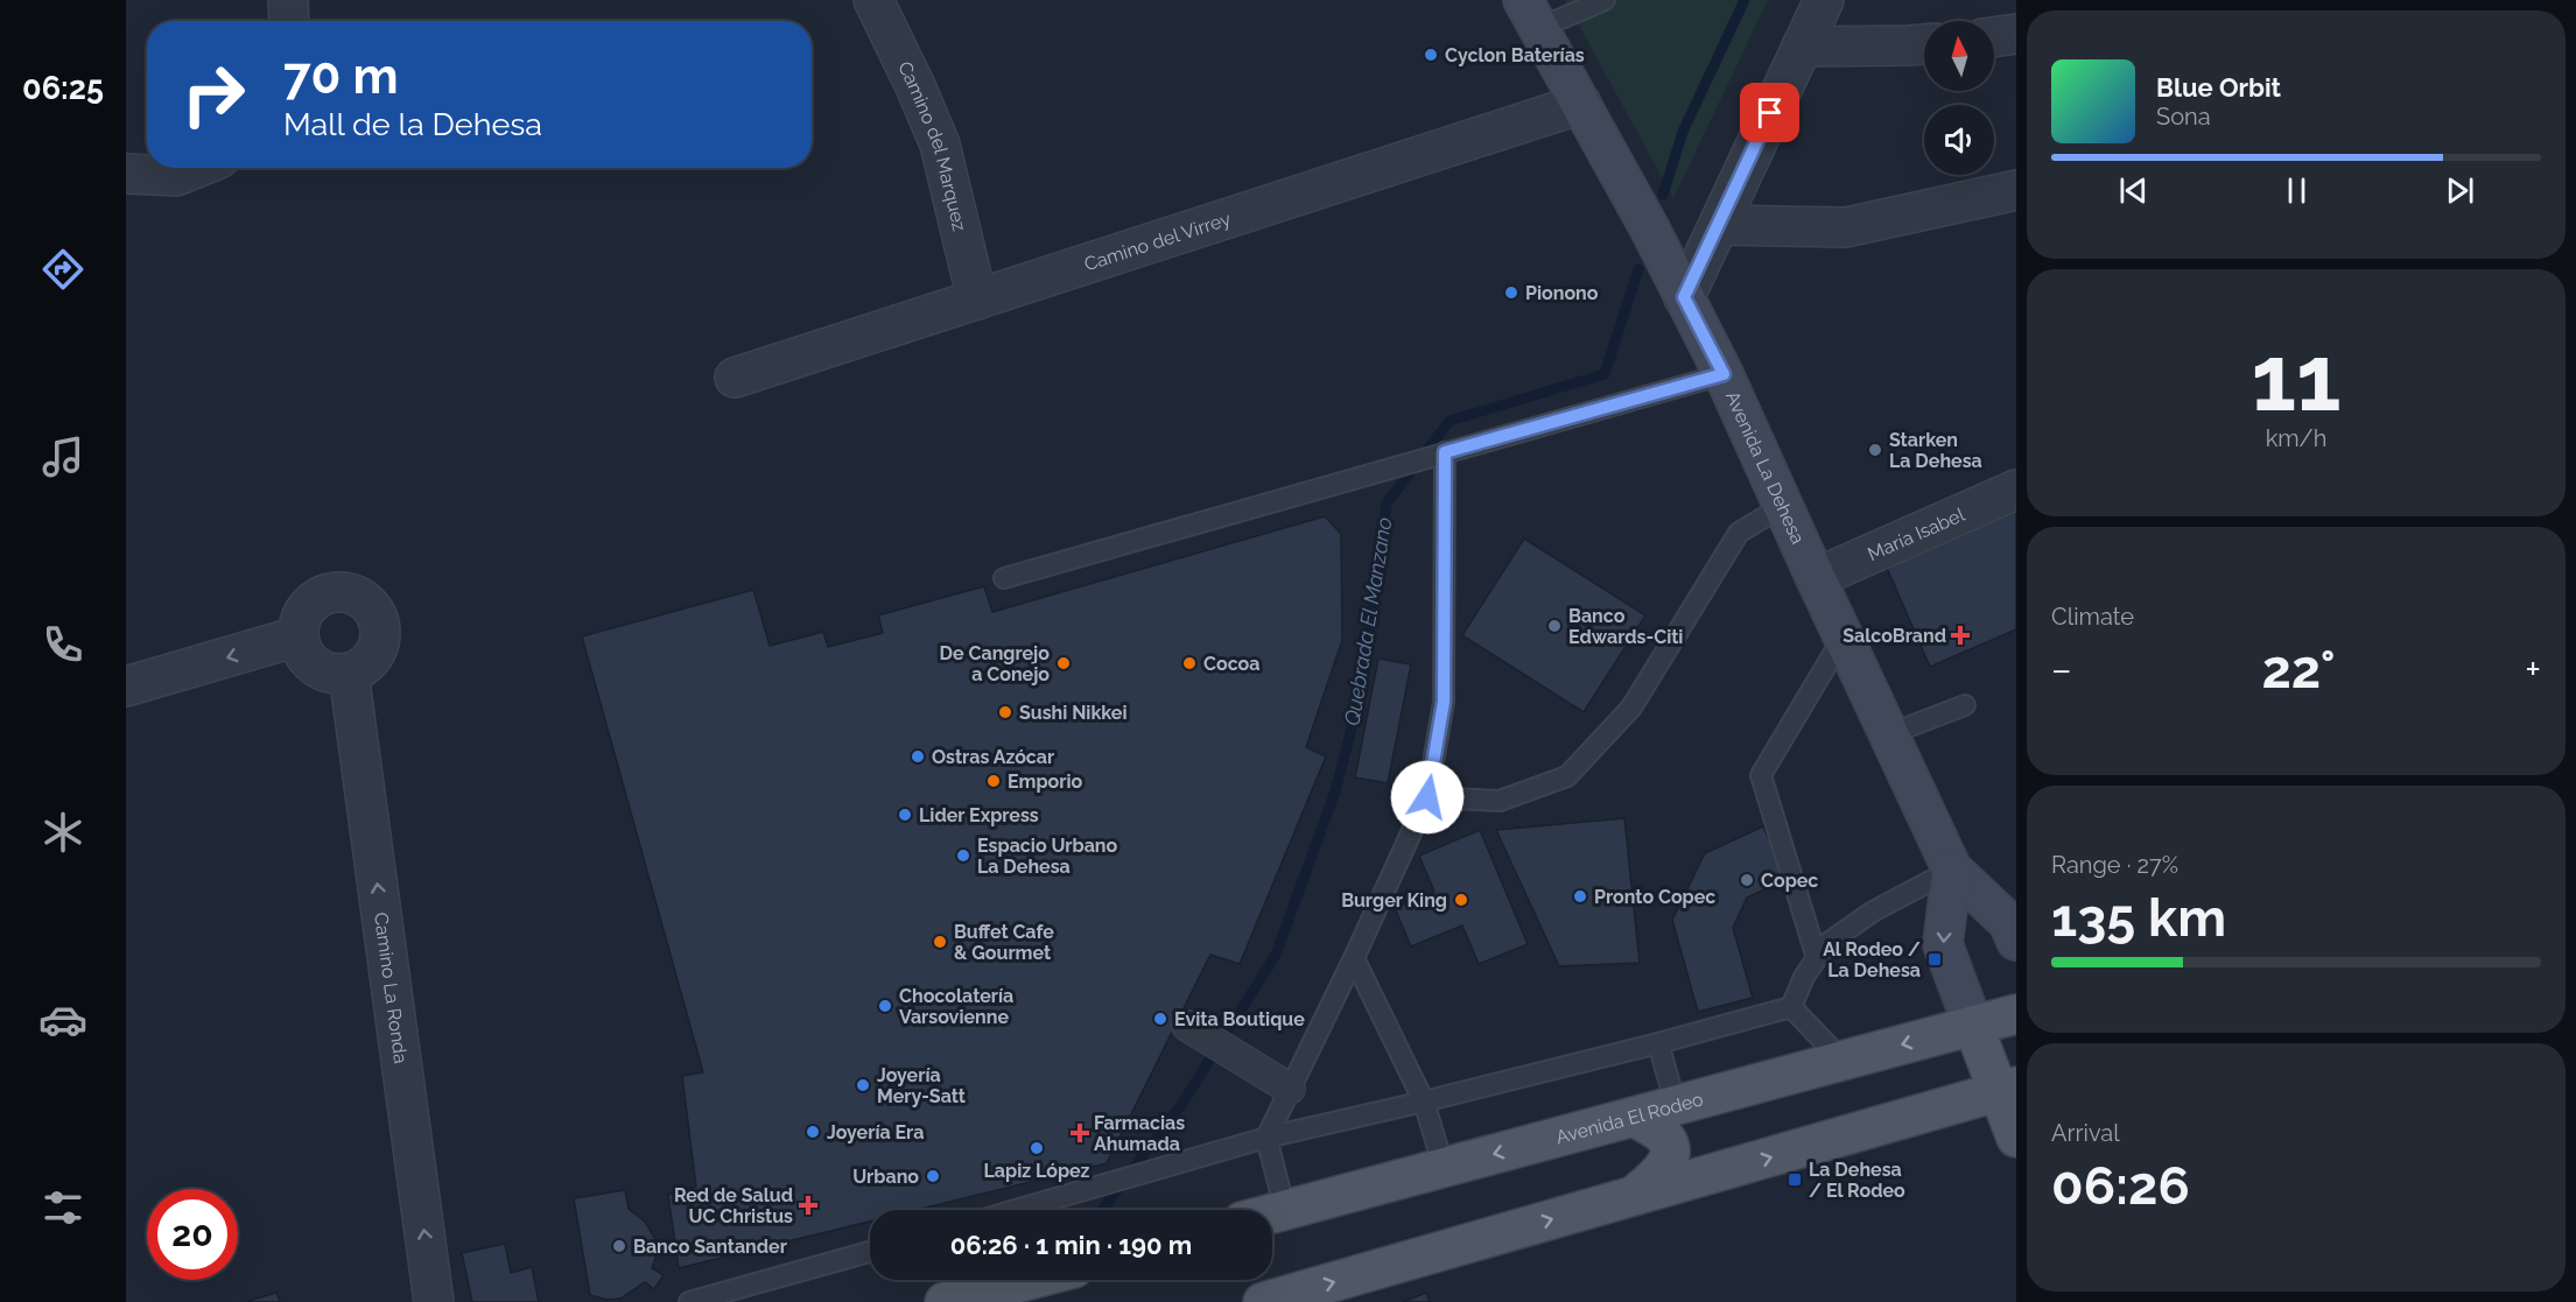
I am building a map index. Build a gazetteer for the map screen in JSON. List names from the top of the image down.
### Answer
{
  "streets": {
    "main road": ["Avenida La Dehesa", "Avenida El Rodeo"],
    "street": [
      "Camino del Marquez",
      "Camino del Virrey",
      "María Isabel",
      "Camino La Ronda"
    ]
  },
  "crossings": [
    ["Camino del Marquez", "Camino del Virrey"],
    ["Camino del Virrey", "Avenida La Dehesa"],
    ["Avenida La Dehesa", "María Isabel"]
  ],
  "one_way": ["Camino La Ronda"],
  "water": ["Quebrada El Manzano"],
  "places": {
    "other": [
      "Cyclon Baterías",
      "Pionono",
      "Starken La Dehesa",
      "Banco Edwards-Citi",
      "De Cangrejo a Conejo",
      "Cocoa",
      "Sushi Nikkei",
      "Ostras Azócar",
      "Emporio",
      "Lider Express",
      "Espacio Urbano La Dehesa",
      "Copec",
      "Pronto Copec",
      "Burger King",
      "Buffet Cafe & Gourmet",
      "Chocolatería Varsovienne",
      "Evita Boutique",
      "Joyería Mery-Satt",
      "Joyería Era",
      "Lapiz López",
      "Urbano",
      "Banco Santander"
    ],
    "health": ["SalcoBrand", "Farmacias Ahumada", "Red de Salud UC Christus"],
    "transit": ["Al Rodeo / La Dehesa", "La Dehesa / El Rodeo"]
  },
  "north": "top",
  "page": {
    "tabs": "06:25",
    "turn": ["70 m", "Mall de la Dehesa"],
    "song": ["Blue Orbit", "Sona"],
    "tile": [
      ["11", "km/h"],
      "Climate",
      ["Range · 27%", "135 km"],
      ["Arrival", "06:26"]
    ],
    "heat": ["−", "22°", "+"],
    "limit": "20",
    "trip": "06:26 · 1 min · 190 m"
  }
}
